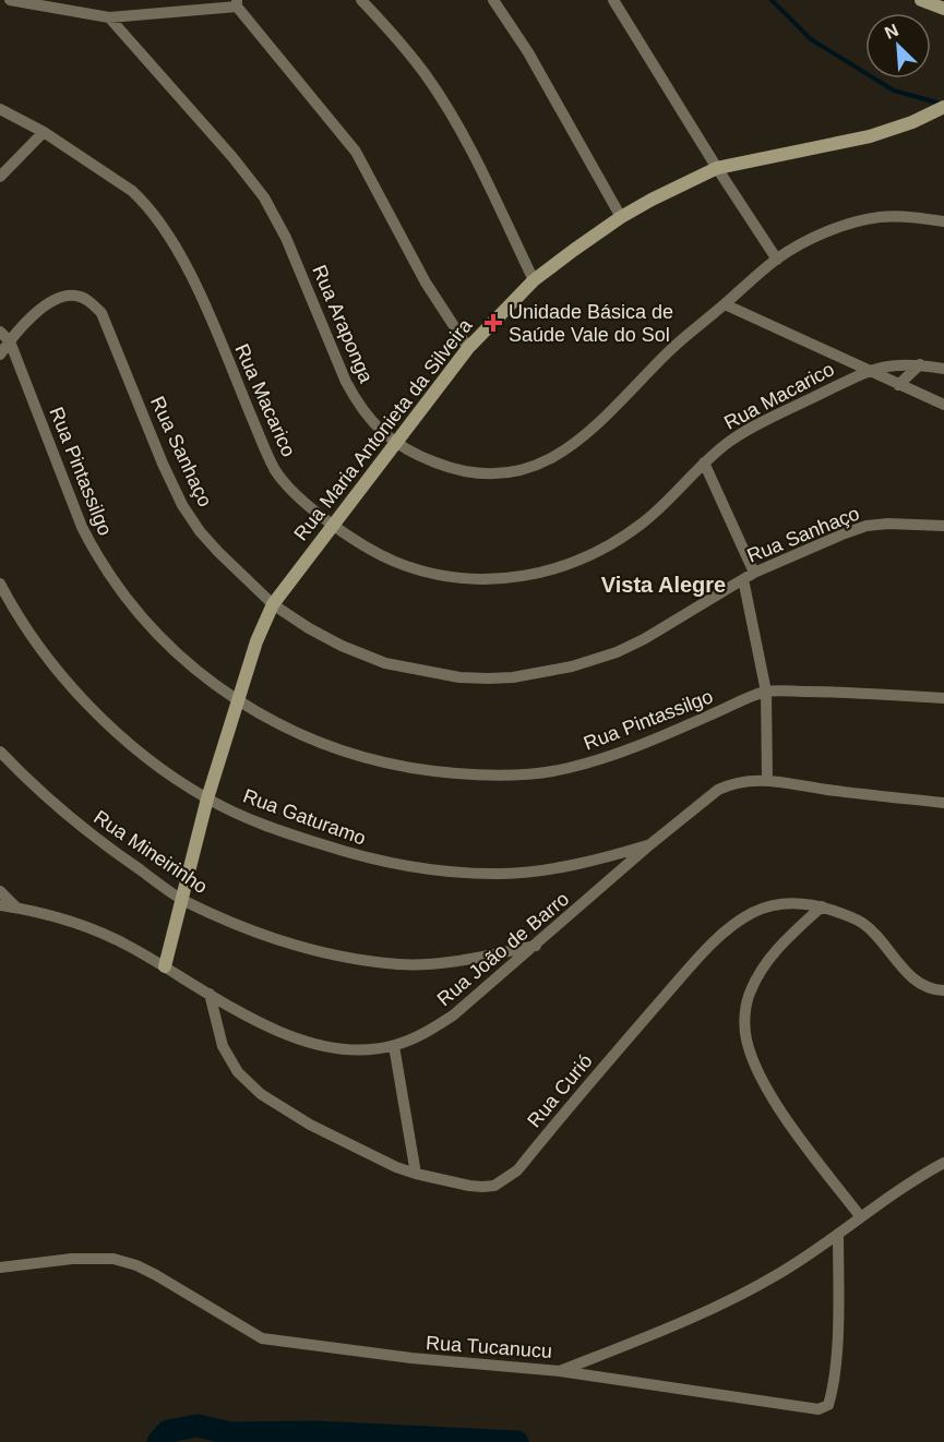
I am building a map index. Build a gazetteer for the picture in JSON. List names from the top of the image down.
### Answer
{
  "streets": {
    "street": [
      "Rua Araponga",
      "Rua Macarico",
      "Rua Maria Antonieta da Silveira",
      "Rua Sanhaço",
      "Rua Pintassilgo",
      "Rua Gaturamo",
      "Rua Mineirinho",
      "Rua João de Barro",
      "Rua Curió",
      "Rua Tucanucu"
    ]
  },
  "crossings": [
    ["Rua Araponga", "Rua Maria Antonieta da Silveira"],
    ["Rua Macarico", "Rua Maria Antonieta da Silveira"],
    ["Rua Maria Antonieta da Silveira", "Rua Sanhaço"],
    ["Rua Maria Antonieta da Silveira", "Rua Pintassilgo"],
    ["Rua Maria Antonieta da Silveira", "Rua Gaturamo"],
    ["Rua Maria Antonieta da Silveira", "Rua Mineirinho"],
    ["Rua Maria Antonieta da Silveira", "Rua João de Barro"],
    ["Rua Sanhaço", "Rua Pintassilgo"],
    ["Rua Gaturamo", "Rua João de Barro"],
    ["Rua Mineirinho", "Rua João de Barro"],
    ["Rua João de Barro", "Rua Curió"]
  ],
  "districts": ["Vista Alegre"],
  "places": {
    "health": ["Unidade Básica de Saúde Vale do Sol"]
  },
  "north": "top left"
}
